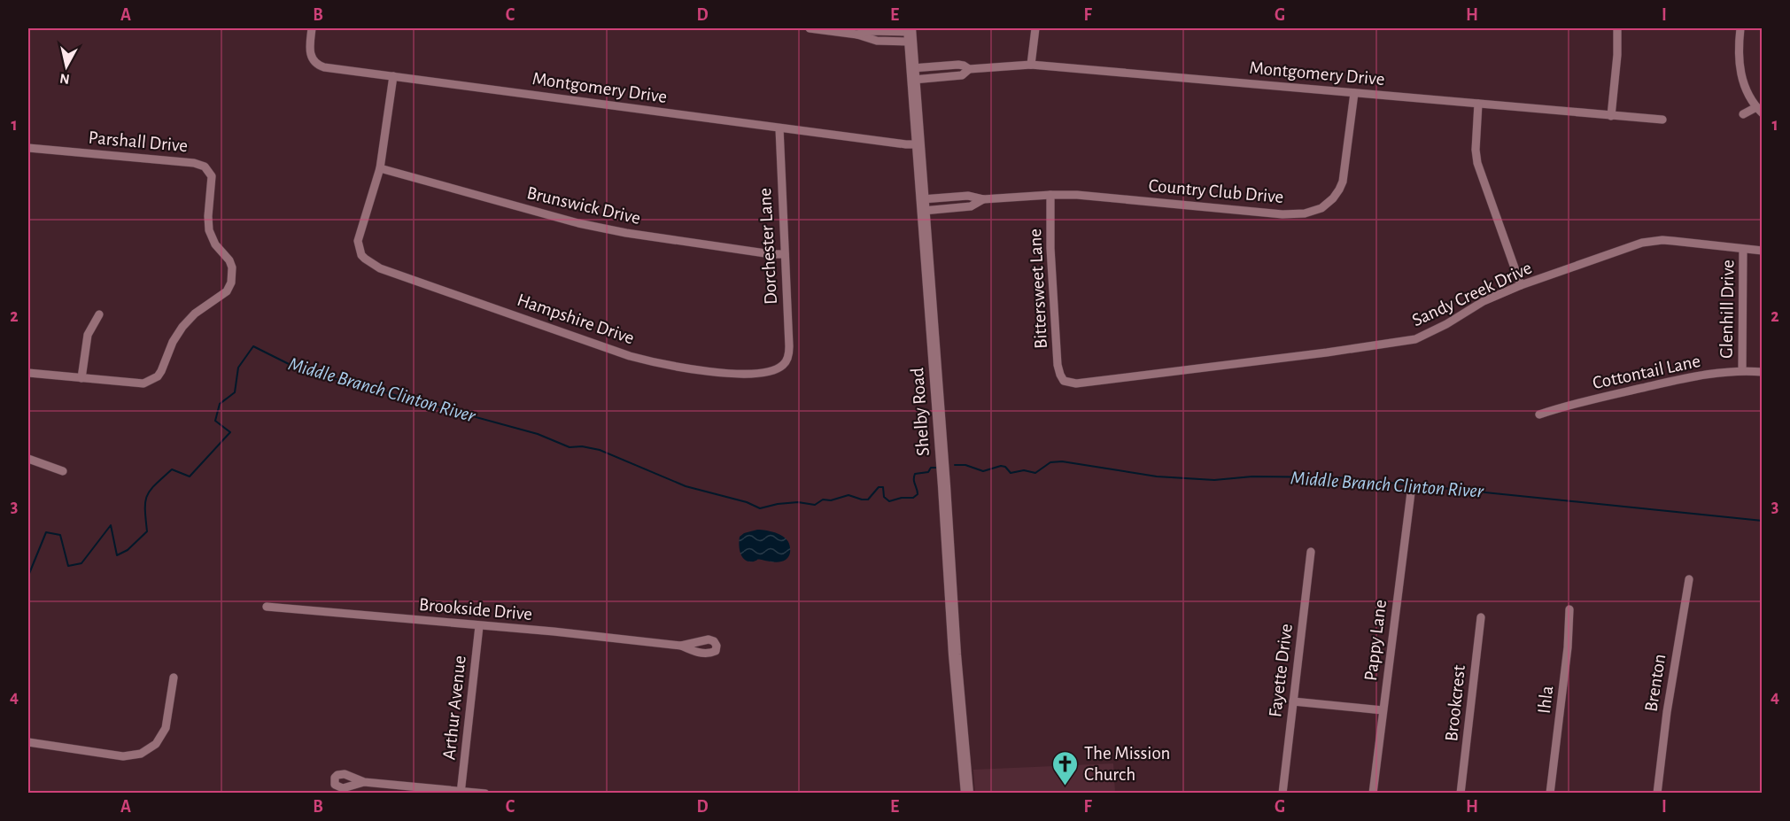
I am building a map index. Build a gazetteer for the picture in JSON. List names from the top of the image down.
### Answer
{
  "streets": {
    "street": [
      "Montgomery Drive",
      "Parshall Drive",
      "Country Club Drive",
      "Brunswick Drive",
      "Dorchester Lane",
      "Bittersweet Lane",
      "Sandy Creek Drive",
      "Glenhill Drive",
      "Hampshire Drive",
      "Cottontail Lane",
      "Shelby Road",
      "Brookside Drive",
      "Pappy Lane",
      "Fayette Drive",
      "Brenton",
      "Ihla",
      "Brookcrest",
      "Arthur Avenue"
    ]
  },
  "crossings": [
    ["Montgomery Drive", "Country Club Drive"],
    ["Montgomery Drive", "Dorchester Lane"],
    ["Montgomery Drive", "Shelby Road"],
    ["Country Club Drive", "Bittersweet Lane"],
    ["Country Club Drive", "Shelby Road"],
    ["Brunswick Drive", "Dorchester Lane"],
    ["Brunswick Drive", "Hampshire Drive"],
    ["Dorchester Lane", "Hampshire Drive"],
    ["Bittersweet Lane", "Sandy Creek Drive"],
    ["Sandy Creek Drive", "Glenhill Drive"],
    ["Glenhill Drive", "Cottontail Lane"],
    ["Brookside Drive", "Arthur Avenue"]
  ],
  "water": ["Middle Branch Clinton River"],
  "places": {
    "church": ["The Mission Church"]
  },
  "north": "bottom",
  "grid": {
    "columns": [
      "A",
      "B",
      "C",
      "D",
      "E",
      "F",
      "G",
      "H",
      "I"
    ],
    "rows": [
      "1",
      "2",
      "3",
      "4"
    ]
  }
}
